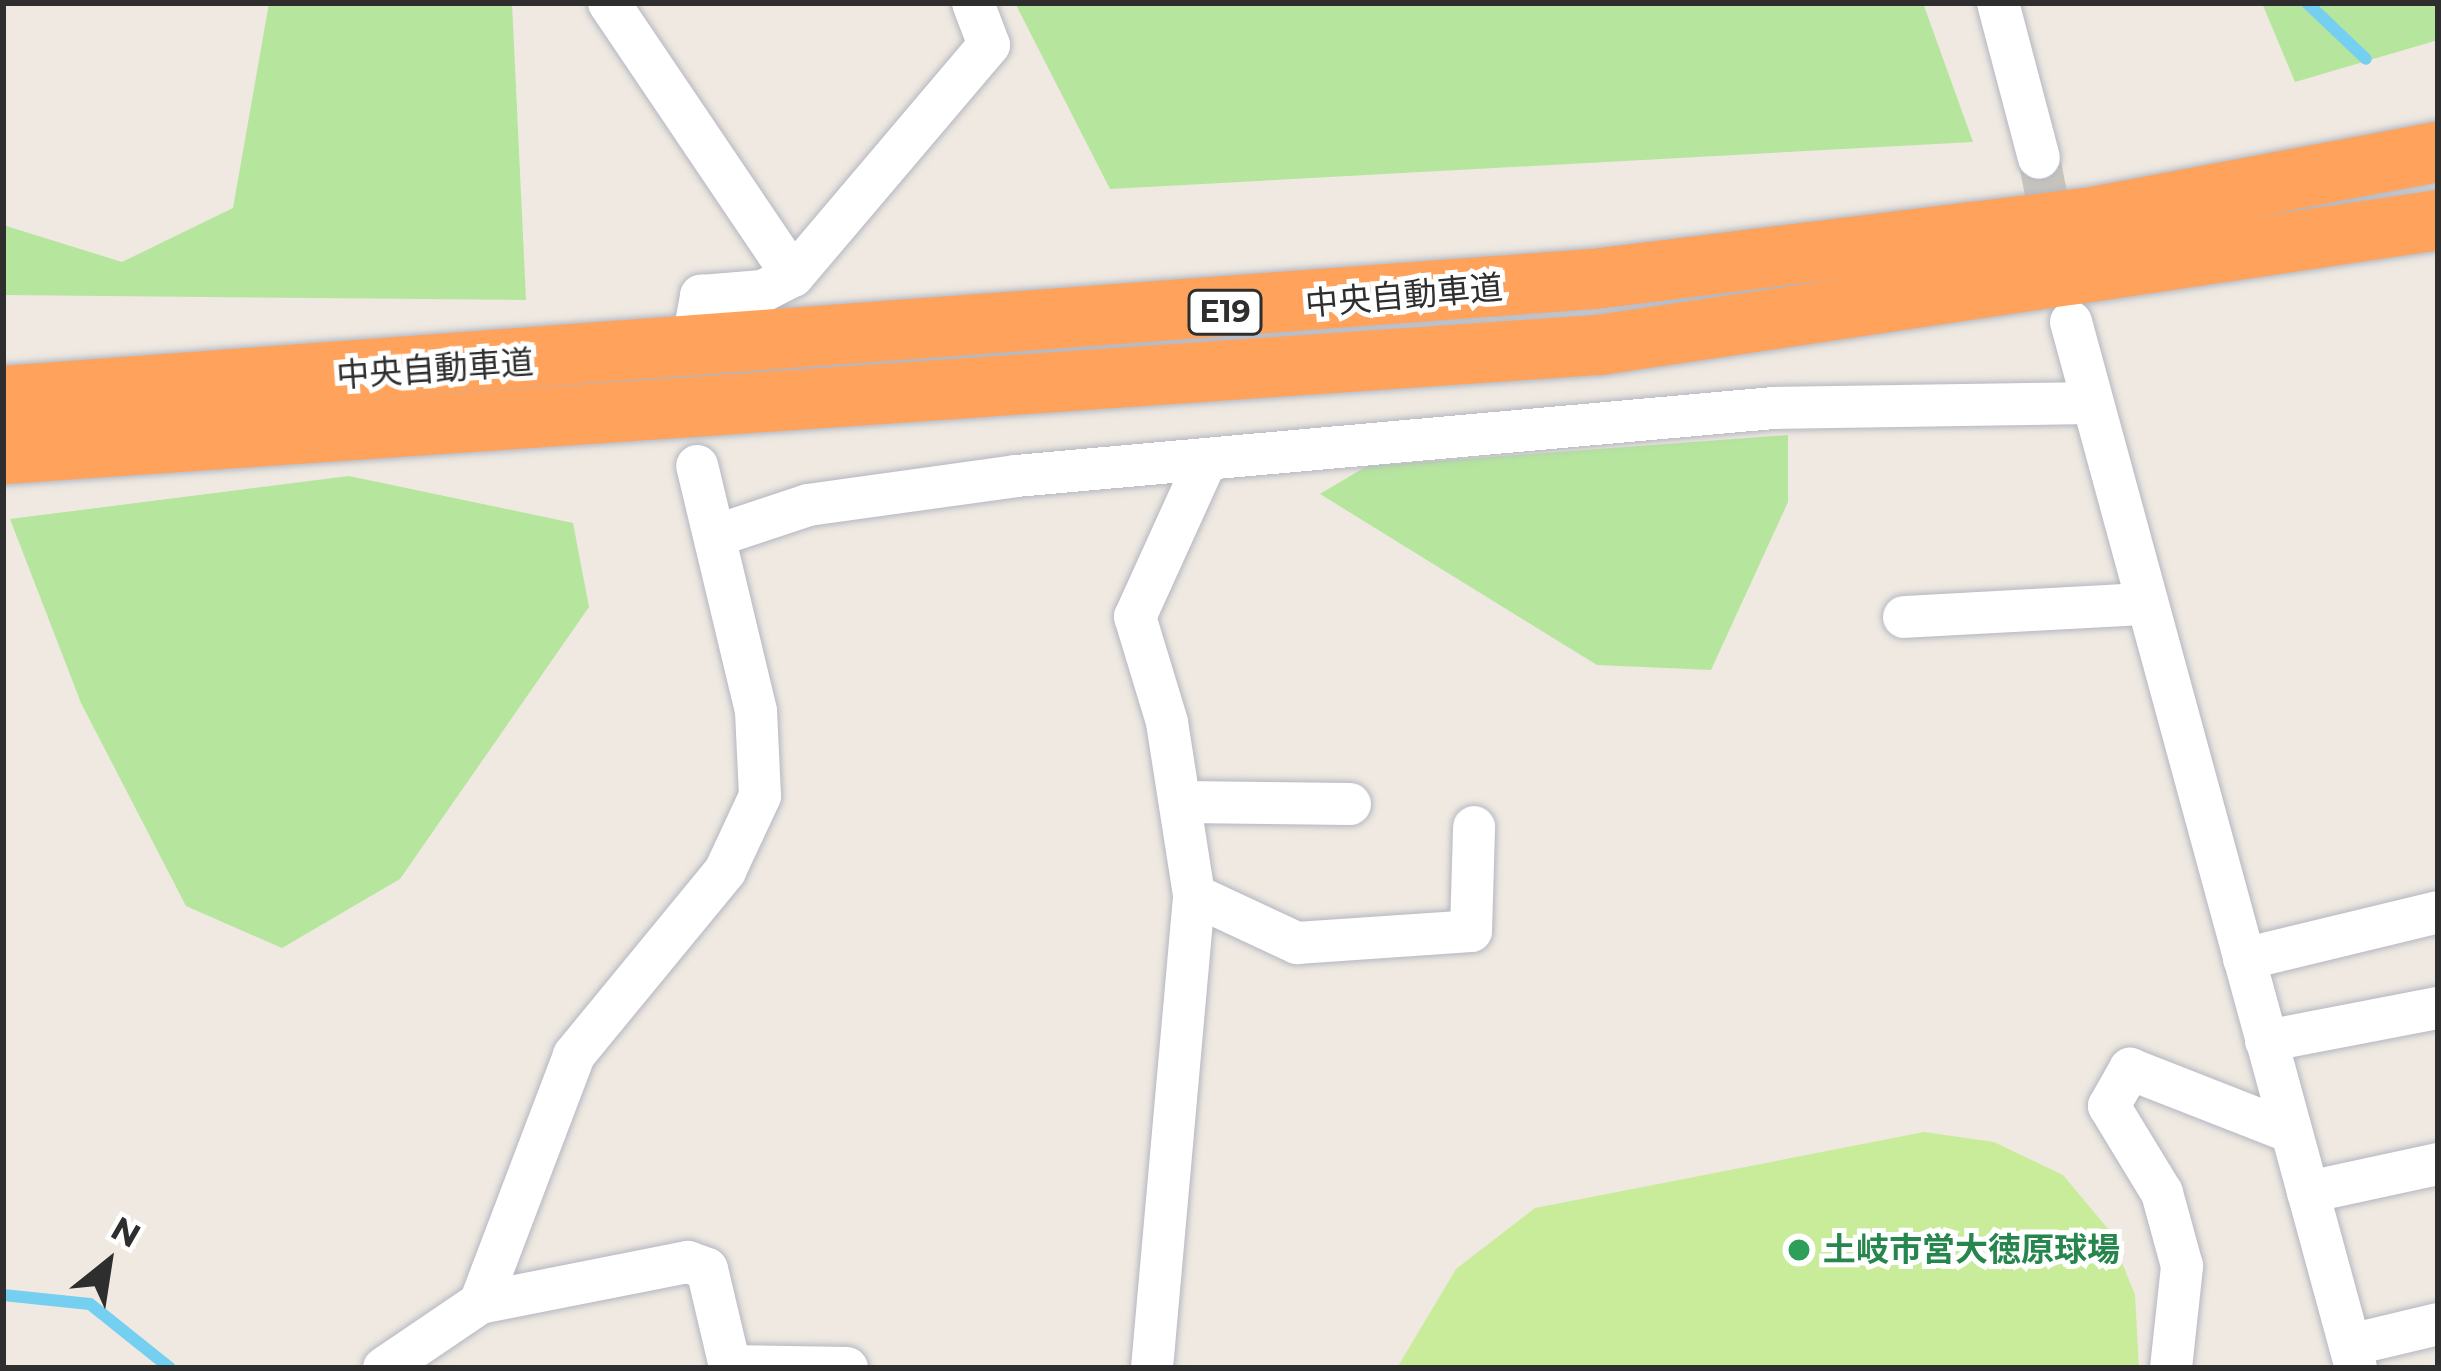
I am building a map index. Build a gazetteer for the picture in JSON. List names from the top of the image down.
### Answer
{
  "streets": {
    "highway": ["中央自動車道", "E19"]
  },
  "places": ["土岐市営大徳原球場"],
  "north": "top right"
}
